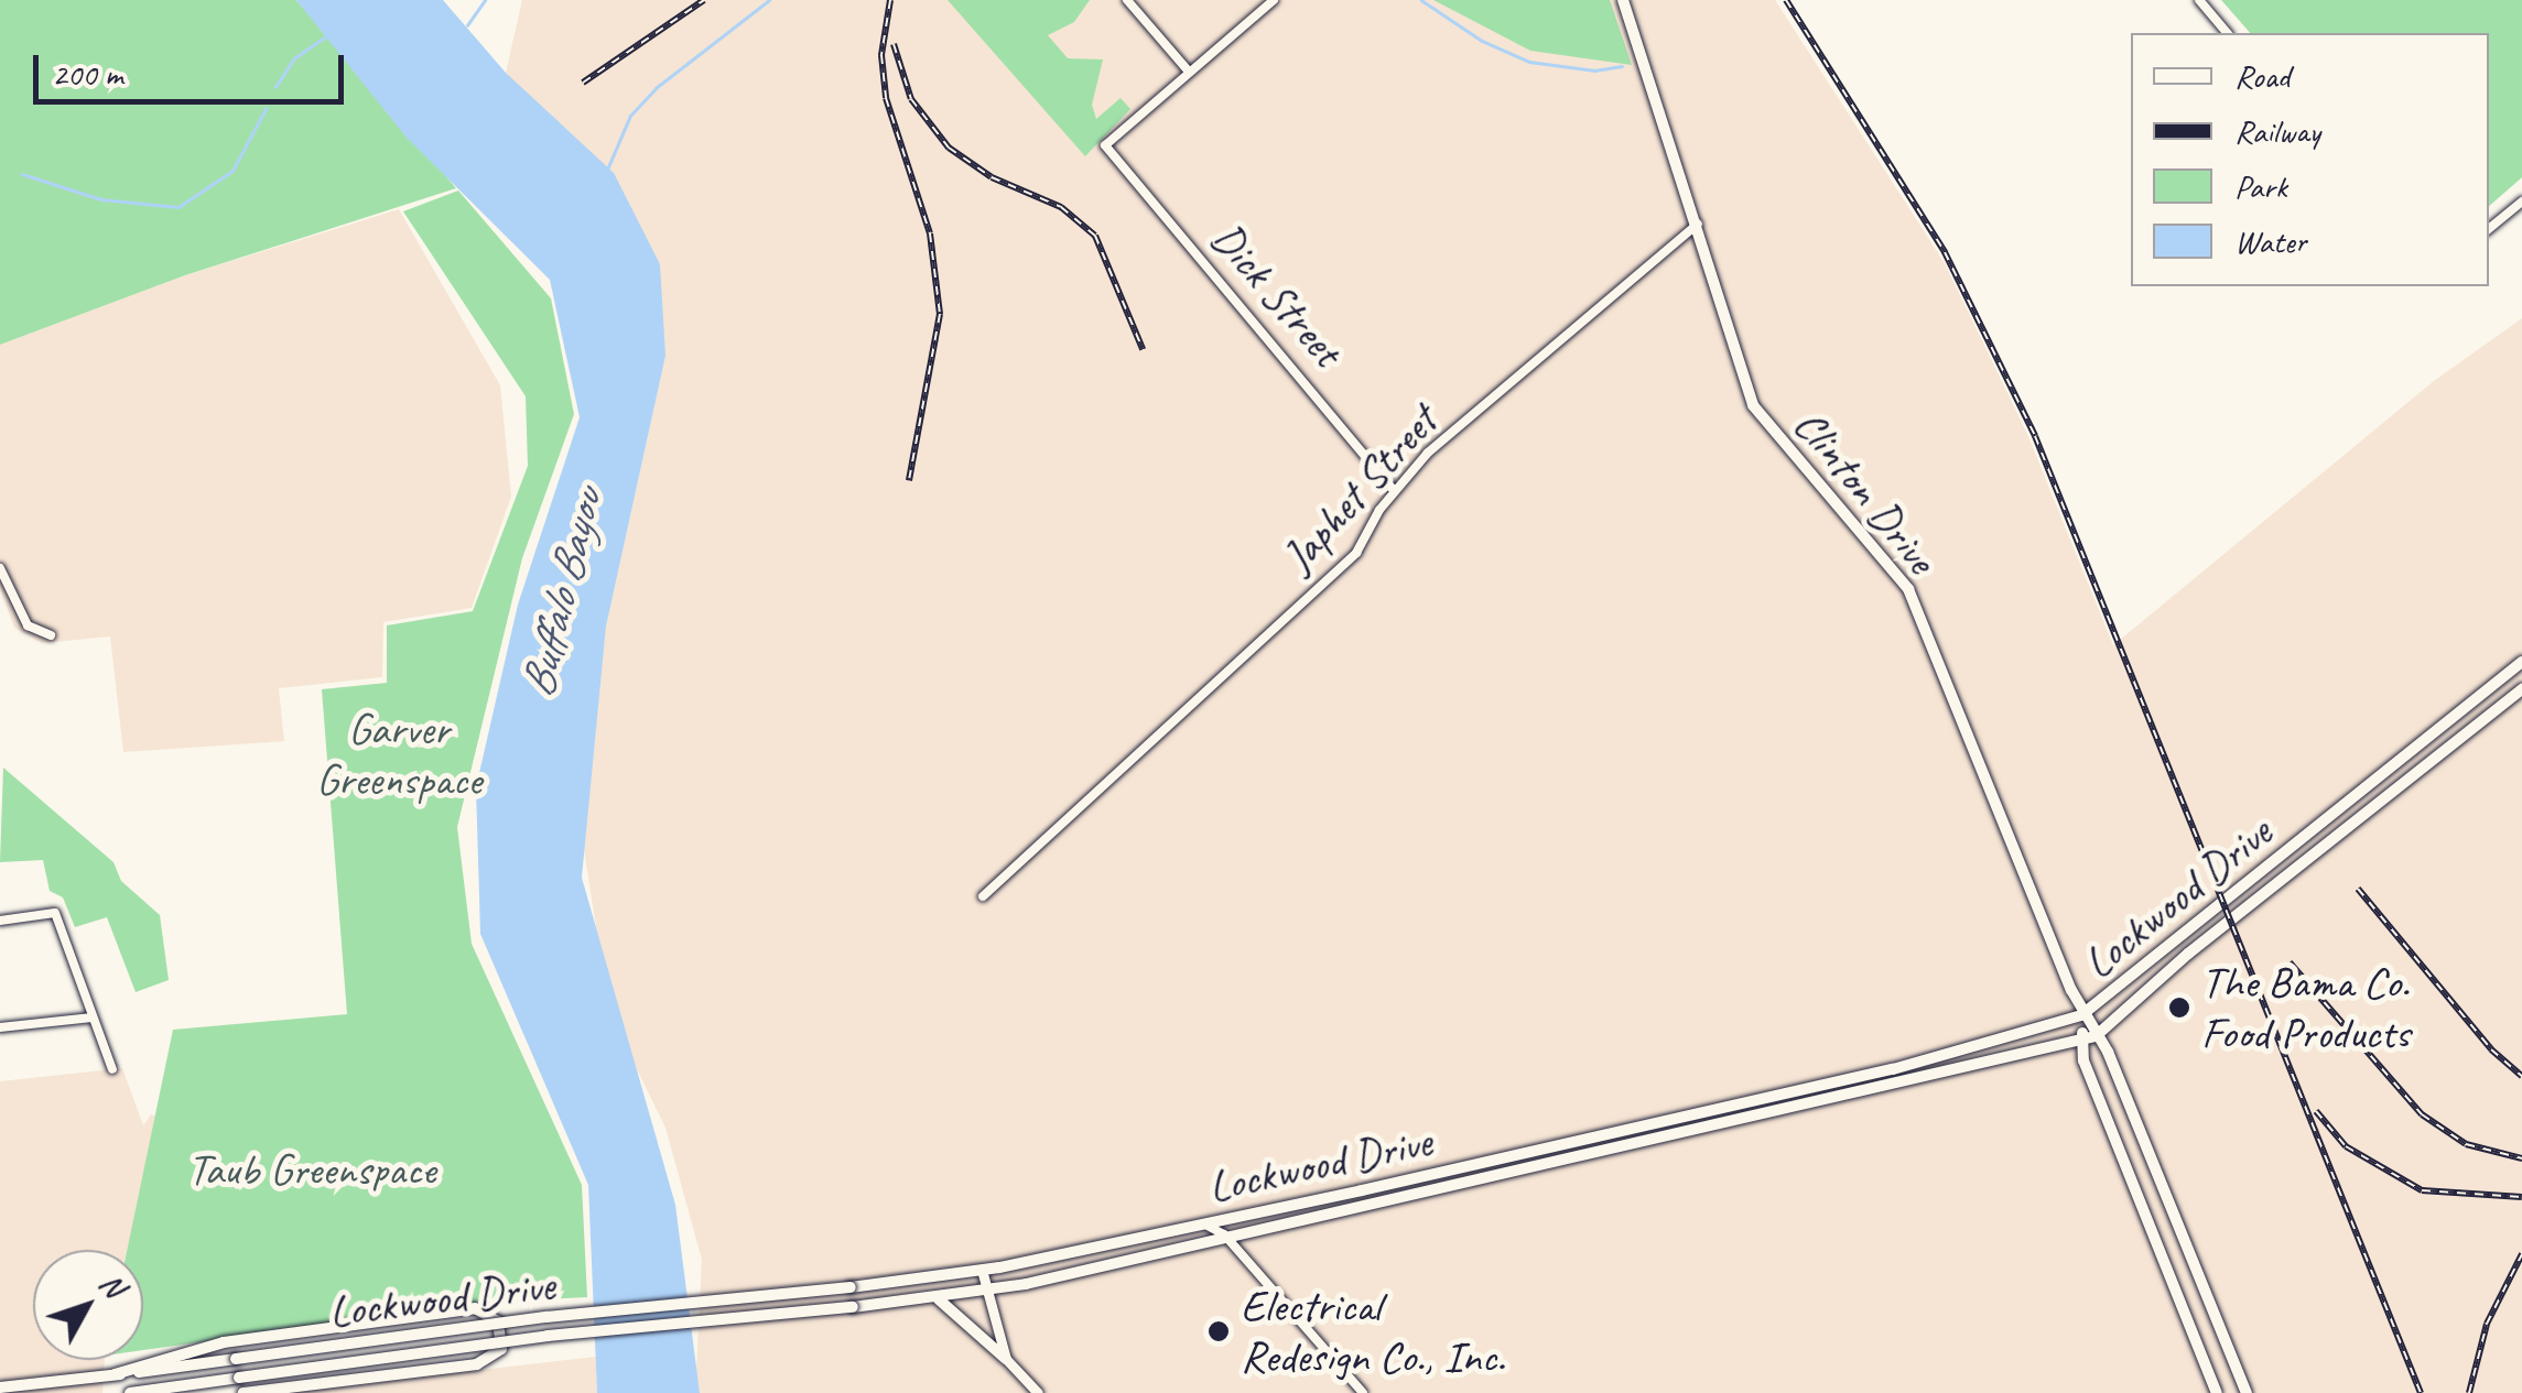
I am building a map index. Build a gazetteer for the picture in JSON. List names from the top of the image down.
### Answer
{
  "streets": {
    "main road": ["Clinton Drive", "Lockwood Drive"],
    "street": ["Dick Street", "Japhet Street"]
  },
  "crossings": [
    ["Dick Street", "Japhet Street"],
    ["Japhet Street", "Clinton Drive"],
    ["Clinton Drive", "Lockwood Drive"]
  ],
  "water": ["Buffalo Bayou"],
  "parks": ["Garver Greenspace", "Taub Greenspace"],
  "places": ["The Bama Co. Food Products", "Electrical Redesign Co., Inc."],
  "legend": [
    "Road",
    "Railway",
    "Park",
    "Water"
  ],
  "scale_bar": "200 m",
  "north": "top right"
}
